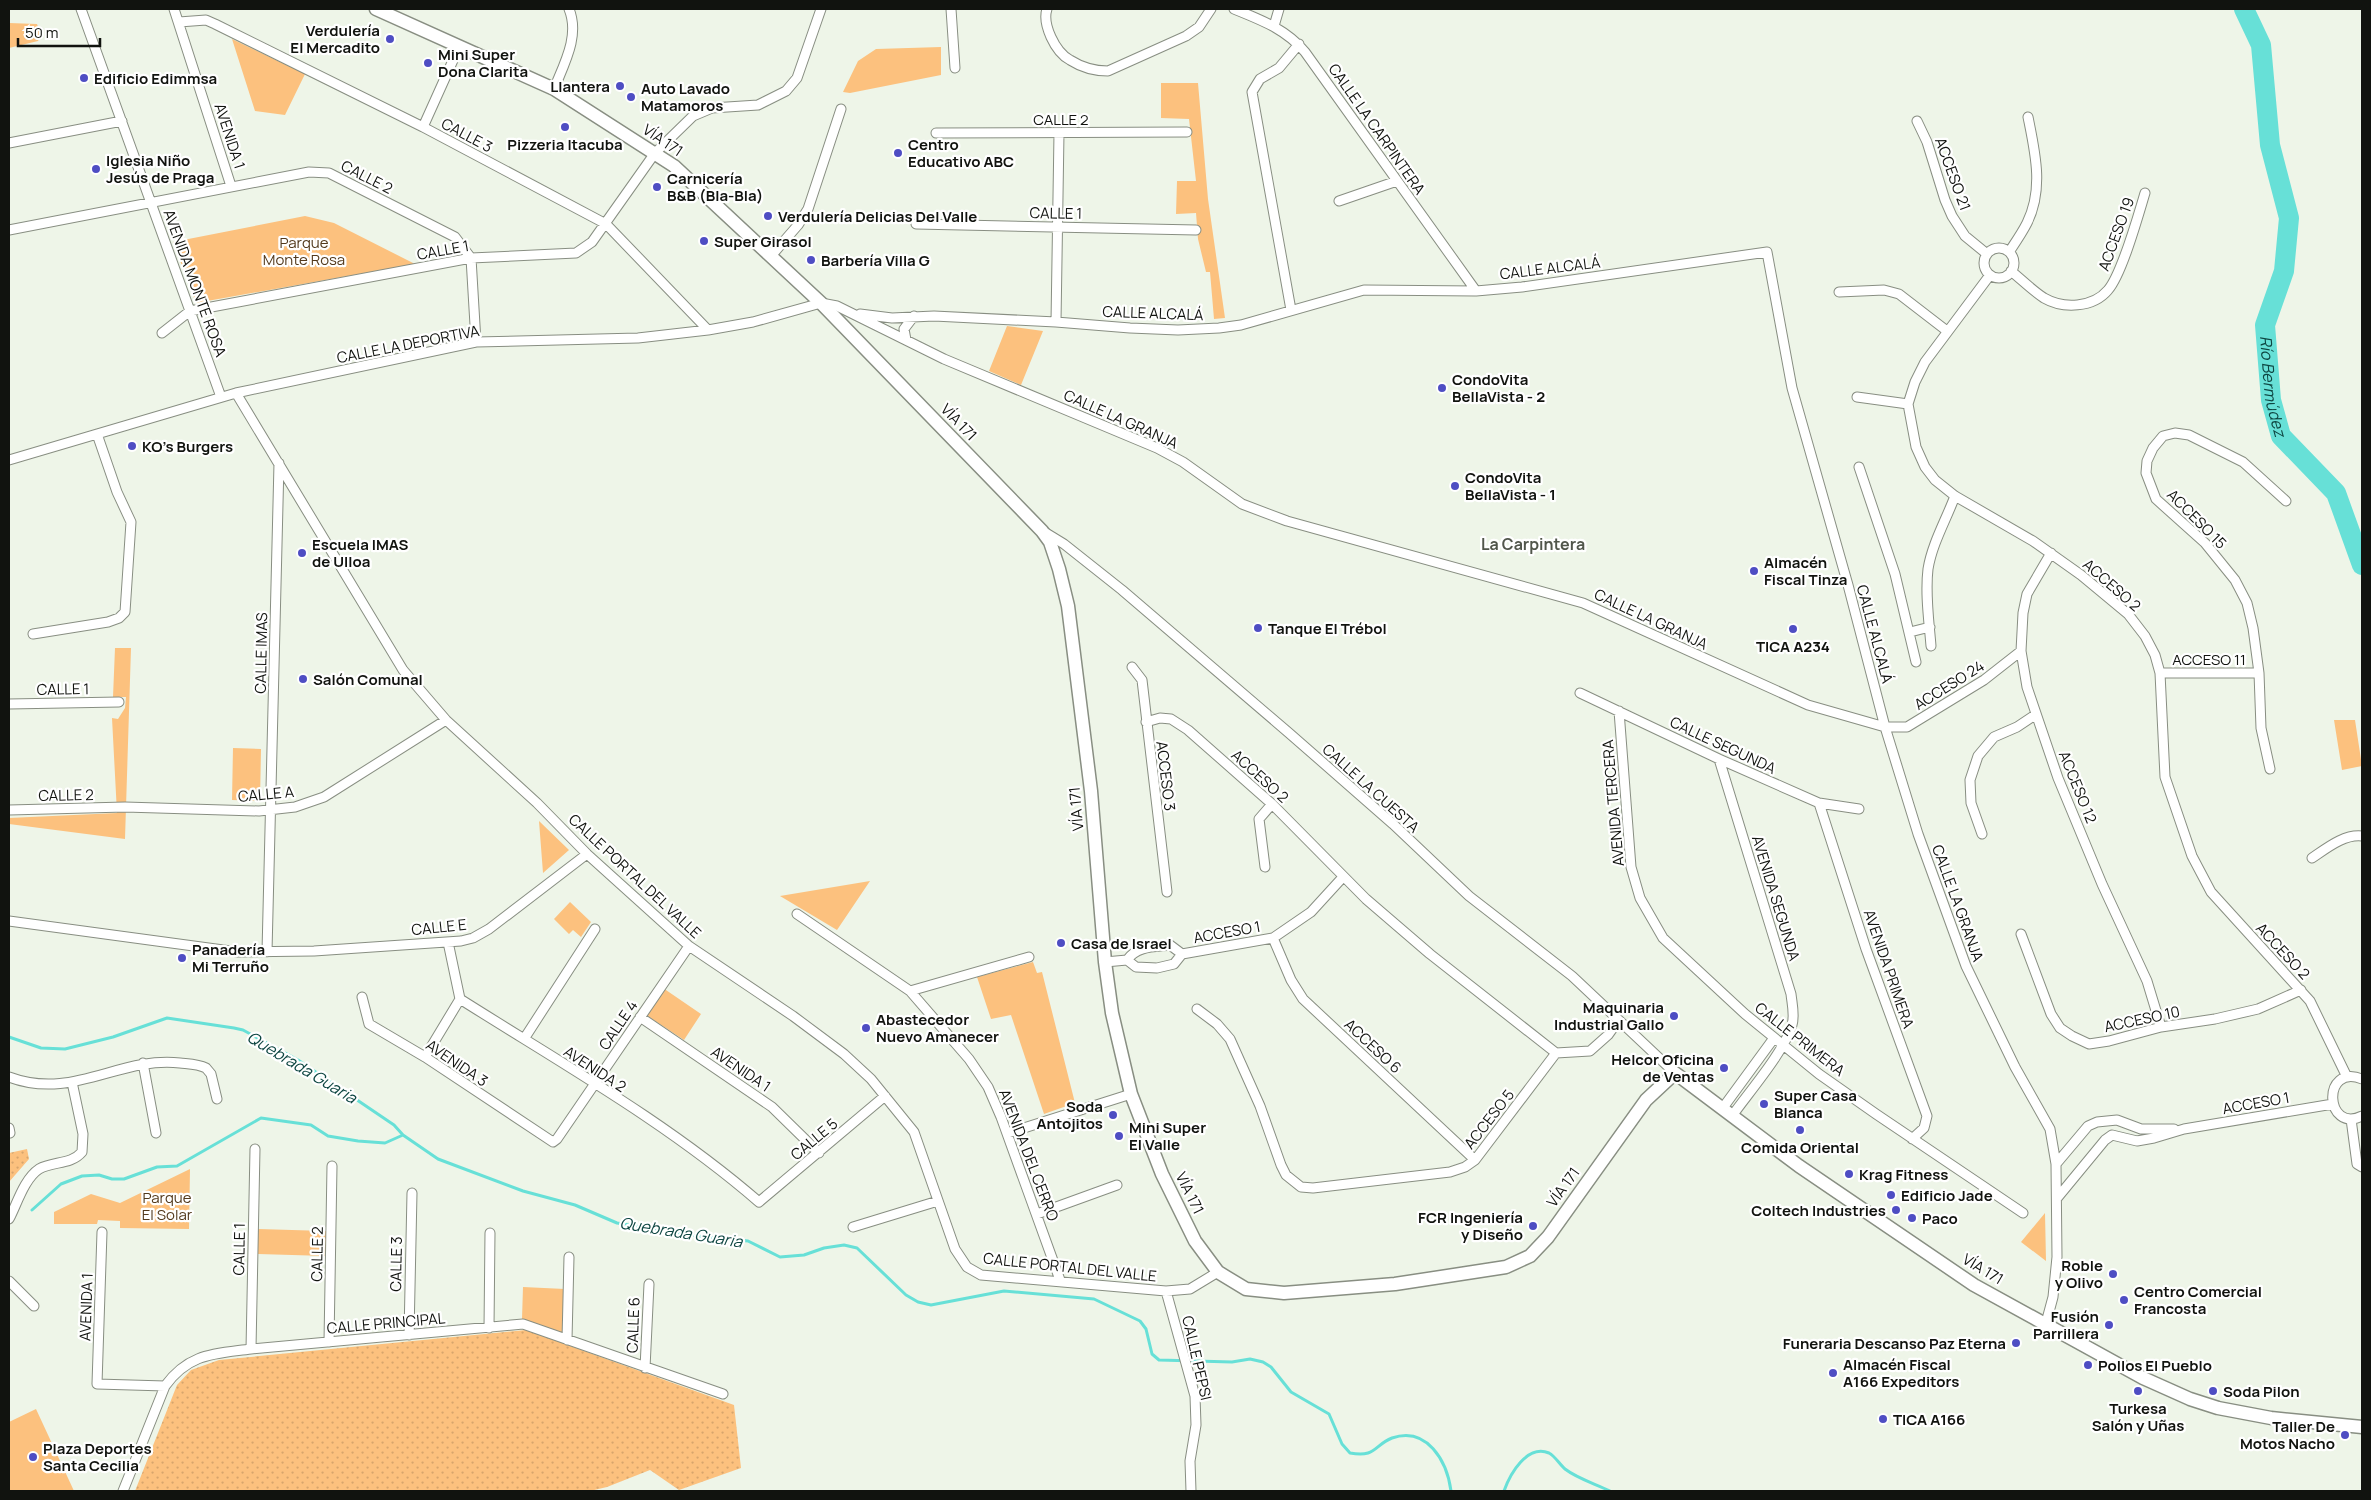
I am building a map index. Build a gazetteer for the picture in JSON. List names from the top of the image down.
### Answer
{
  "streets": {
    "main road": ["VÍA 171"],
    "street": [
      "CALLE 2",
      "CALLE LA CARPINTERA",
      "CALLE 3",
      "AVENIDA 1",
      "ACCESO 21",
      "CALLE 1",
      "ACCESO 19",
      "CALLE ALCALÁ",
      "AVENIDA MONTE ROSA",
      "CALLE LA DEPORTIVA",
      "CALLE LA GRANJA",
      "ACCESO 15",
      "ACCESO 2",
      "CALLE IMAS",
      "ACCESO 11",
      "ACCESO 24",
      "CALLE SEGUNDA",
      "ACCESO 3",
      "ACCESO 12",
      "CALLE LA CUESTA",
      "CALLE A",
      "AVENIDA TERCERA",
      "CALLE PORTAL DEL VALLE",
      "AVENIDA SEGUNDA",
      "CALLE E",
      "ACCESO 1",
      "AVENIDA PRIMERA",
      "ACCESO 10",
      "CALLE 4",
      "CALLE PRIMERA",
      "ACCESO 6",
      "AVENIDA 3",
      "AVENIDA 2",
      "ACCESO 5",
      "CALLE 5",
      "AVENIDA DEL CERRO",
      "CALLE PRINCIPAL",
      "CALLE 6",
      "CALLE PEPSI"
    ]
  },
  "crossings": [
    ["CALLE 2", "AVENIDA 1"],
    ["CALLE 2", "CALLE 1"],
    ["CALLE 2", "AVENIDA MONTE ROSA"],
    ["CALLE 2", "CALLE A"],
    ["CALLE 2", "CALLE PRINCIPAL"],
    ["CALLE LA CARPINTERA", "CALLE ALCALÁ"],
    ["CALLE 3", "AVENIDA 1"],
    ["CALLE 3", "CALLE 1"],
    ["CALLE 3", "CALLE LA DEPORTIVA"],
    ["CALLE 3", "CALLE PRINCIPAL"],
    ["AVENIDA 1", "CALLE 4"],
    ["AVENIDA 1", "CALLE 5"],
    ["AVENIDA 1", "CALLE PRINCIPAL"],
    ["VÍA 171", "CALLE 1"],
    ["VÍA 171", "CALLE LA DEPORTIVA"],
    ["VÍA 171", "CALLE LA GRANJA"],
    ["VÍA 171", "CALLE LA CUESTA"],
    ["VÍA 171", "CALLE PORTAL DEL VALLE"],
    ["VÍA 171", "AVENIDA SEGUNDA"],
    ["VÍA 171", "ACCESO 1"],
    ["ACCESO 21", "ACCESO 19"],
    ["ACCESO 21", "ACCESO 2"],
    ["CALLE 1", "AVENIDA MONTE ROSA"],
    ["CALLE 1", "CALLE PRINCIPAL"],
    ["ACCESO 19", "ACCESO 2"],
    ["CALLE ALCALÁ", "CALLE LA GRANJA"],
    ["CALLE ALCALÁ", "ACCESO 24"],
    ["AVENIDA MONTE ROSA", "CALLE LA DEPORTIVA"],
    ["CALLE LA DEPORTIVA", "CALLE LA GRANJA"],
    ["CALLE LA DEPORTIVA", "CALLE PORTAL DEL VALLE"],
    ["CALLE LA GRANJA", "ACCESO 24"],
    ["CALLE LA GRANJA", "ACCESO 1"],
    ["ACCESO 15", "ACCESO 11"],
    ["ACCESO 2", "ACCESO 11"],
    ["ACCESO 2", "ACCESO 3"],
    ["ACCESO 2", "ACCESO 12"],
    ["ACCESO 2", "ACCESO 1"],
    ["ACCESO 2", "ACCESO 10"],
    ["CALLE IMAS", "CALLE A"],
    ["CALLE IMAS", "CALLE PORTAL DEL VALLE"],
    ["CALLE IMAS", "CALLE E"],
    ["ACCESO 24", "ACCESO 12"],
    ["CALLE SEGUNDA", "AVENIDA TERCERA"],
    ["CALLE SEGUNDA", "AVENIDA SEGUNDA"],
    ["CALLE SEGUNDA", "AVENIDA PRIMERA"],
    ["ACCESO 12", "ACCESO 10"],
    ["CALLE A", "CALLE PORTAL DEL VALLE"],
    ["AVENIDA TERCERA", "CALLE PRIMERA"],
    ["CALLE PORTAL DEL VALLE", "CALLE E"],
    ["CALLE PORTAL DEL VALLE", "CALLE 4"],
    ["CALLE PORTAL DEL VALLE", "CALLE 5"],
    ["CALLE PORTAL DEL VALLE", "AVENIDA DEL CERRO"],
    ["CALLE PORTAL DEL VALLE", "CALLE PEPSI"],
    ["AVENIDA SEGUNDA", "CALLE PRIMERA"],
    ["ACCESO 1", "ACCESO 6"],
    ["AVENIDA PRIMERA", "CALLE PRIMERA"],
    ["CALLE 4", "AVENIDA 3"],
    ["CALLE 4", "AVENIDA 2"],
    ["ACCESO 6", "ACCESO 5"],
    ["AVENIDA 2", "CALLE 5"],
    ["CALLE PRINCIPAL", "CALLE 6"]
  ],
  "districts": ["La Carpintera"],
  "water": ["Río Bermúdez", "Quebrada Guaria"],
  "parks": ["Parque Monte Rosa", "Parque El Solar"],
  "places": [
    "Verdulería El Mercadito",
    "Mini Super Dona Clarita",
    "Edificio Edimmsa",
    "Llantera",
    "Auto Lavado Matamoros",
    "Pizzeria Itacuba",
    "Centro Educativo ABC",
    "Iglesia Niño Jesús de Praga",
    "Carnicería B&B (Bla-Bla)",
    "Verdulería Delicias Del Valle",
    "Super Girasol",
    "Barbería Villa G",
    "CondoVita BellaVista - 2",
    "KO's Burgers",
    "CondoVita BellaVista - 1",
    "Escuela IMAS de Ulloa",
    "Almacén Fiscal Tinza",
    "Tanque El Trébol",
    "TICA A234",
    "Salón Comunal",
    "Casa de Israel",
    "Panadería Mi Terruño",
    "Maquinaria Industrial Gallo",
    "Abastecedor Nuevo Amanecer",
    "Helcor Oficina de Ventas",
    "Super Casa Blanca",
    "Soda Antojitos",
    "Comida Oriental",
    "Mini Super El Valle",
    "Krag Fitness",
    "Edificio Jade",
    "Coltech Industries",
    "Paco",
    "FCR Ingeniería y Diseño",
    "Roble y Olivo",
    "Centro Comercial Francosta",
    "Fusión Parrillera",
    "Funeraria Descanso Paz Eterna",
    "Pollos El Pueblo",
    "Almacén Fiscal A166 Expeditors",
    "Turkesa Salón y Uñas",
    "Soda Pilon",
    "TICA A166",
    "Taller De Motos Nacho",
    "Plaza Deportes Santa Cecilia"
  ],
  "scale_bar": "50 m"
}
